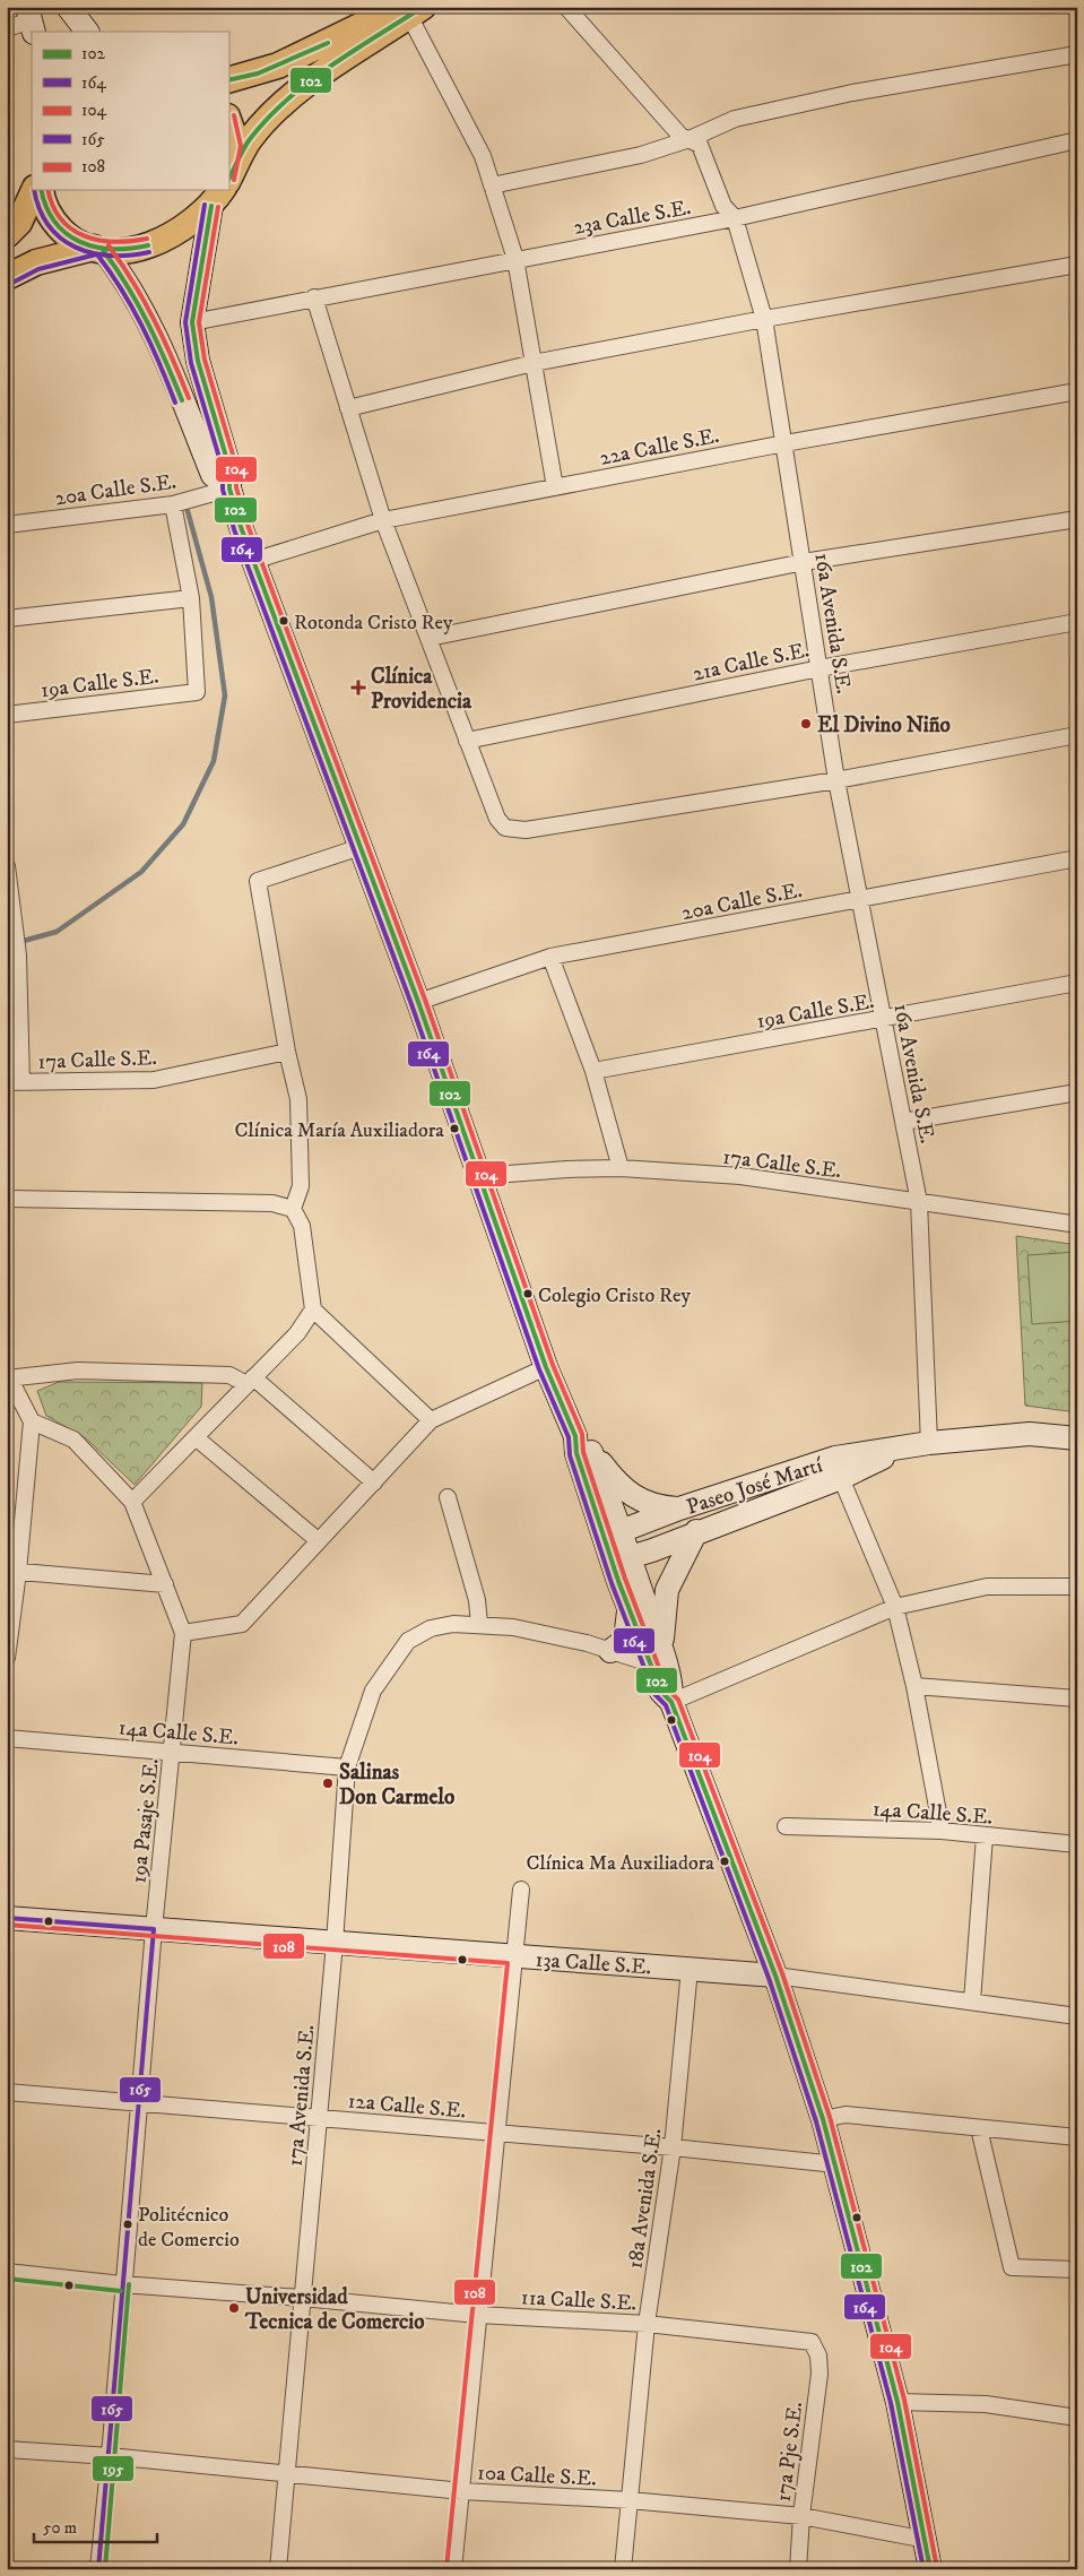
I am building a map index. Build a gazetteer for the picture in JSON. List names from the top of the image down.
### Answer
{
  "streets": {
    "main road": ["Paseo José Martí", "13a Calle S.E."],
    "street": [
      "23a Calle S.E.",
      "22a Calle S.E.",
      "20a Calle S.E.",
      "16a Avenida S.E.",
      "21a Calle S.E.",
      "19a Calle S.E.",
      "17a Calle S.E.",
      "14a Calle S.E.",
      "19a Pasaje S.E.",
      "17a Avenida S.E.",
      "12a Calle S.E.",
      "18a Avenida S.E.",
      "11a Calle S.E.",
      "17a Pje S.E.",
      "10a Calle S.E."
    ]
  },
  "crossings": [
    ["23a Calle S.E.", "16a Avenida S.E."],
    ["22a Calle S.E.", "16a Avenida S.E."],
    ["20a Calle S.E.", "16a Avenida S.E."],
    ["16a Avenida S.E.", "21a Calle S.E."],
    ["16a Avenida S.E.", "19a Calle S.E."],
    ["16a Avenida S.E.", "17a Calle S.E."],
    ["16a Avenida S.E.", "Paseo José Martí"],
    ["14a Calle S.E.", "19a Pasaje S.E."],
    ["14a Calle S.E.", "17a Avenida S.E."],
    ["19a Pasaje S.E.", "13a Calle S.E."],
    ["19a Pasaje S.E.", "12a Calle S.E."],
    ["19a Pasaje S.E.", "11a Calle S.E."],
    ["13a Calle S.E.", "17a Avenida S.E."],
    ["13a Calle S.E.", "18a Avenida S.E."],
    ["17a Avenida S.E.", "12a Calle S.E."],
    ["17a Avenida S.E.", "11a Calle S.E."],
    ["17a Avenida S.E.", "10a Calle S.E."],
    ["12a Calle S.E.", "18a Avenida S.E."],
    ["18a Avenida S.E.", "11a Calle S.E."],
    ["18a Avenida S.E.", "10a Calle S.E."],
    ["11a Calle S.E.", "17a Pje S.E."],
    ["17a Pje S.E.", "10a Calle S.E."]
  ],
  "places": {
    "other": [
      "Rotonda Cristo Rey",
      "El Divino Niño",
      "Clínica María Auxiliadora",
      "Colegio Cristo Rey",
      "Salinas Don Carmelo",
      "Clínica Ma Auxiliadora",
      "Politécnico de Comercio",
      "Universidad Tecnica de Comercio"
    ],
    "health": ["Clínica Providencia"]
  },
  "lines": [
    "transit line 102",
    "transit line 104",
    "transit line 164",
    "transit line 165",
    "transit line 108",
    "transit line 195"
  ],
  "legend": [
    "102",
    "164",
    "104",
    "165",
    "108"
  ],
  "scale_bar": "50 m"
}
